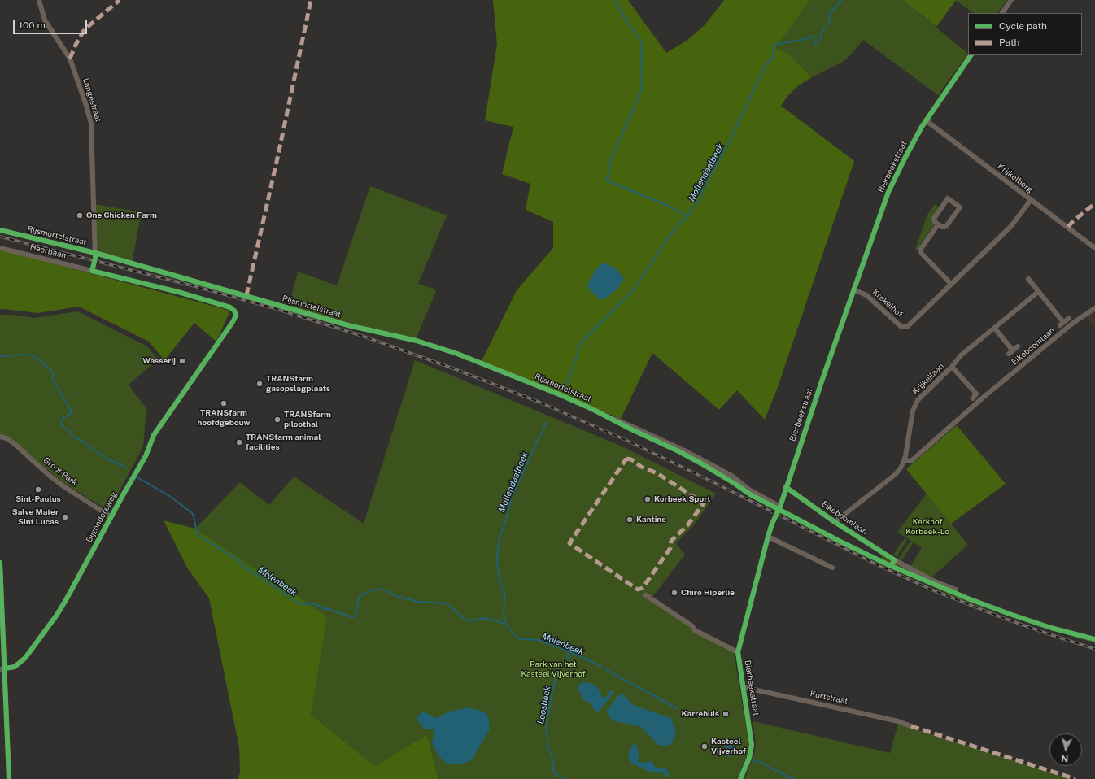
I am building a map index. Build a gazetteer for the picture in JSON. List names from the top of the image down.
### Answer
{
  "streets": {
    "street": [
      "Langestraat",
      "Bierbeekstraat",
      "Krijkelberg",
      "Rijsmortelstraat",
      "Heerbaan",
      "Krekelhof",
      "Eikeboomlaan",
      "Krijkellaan",
      "Groot Park",
      "Bijzondereweg",
      "Kortstraat"
    ]
  },
  "crossings": [
    ["Langestraat", "Rijsmortelstraat"],
    ["Bierbeekstraat", "Krijkelberg"],
    ["Bierbeekstraat", "Rijsmortelstraat"],
    ["Bierbeekstraat", "Krekelhof"],
    ["Bierbeekstraat", "Eikeboomlaan"],
    ["Bierbeekstraat", "Kortstraat"],
    ["Krijkelberg", "Krekelhof"],
    ["Eikeboomlaan", "Krijkellaan"],
    ["Groot Park", "Bijzondereweg"]
  ],
  "water": ["Mollendaalbeek", "Molenbeek", "Loosbeek"],
  "parks": ["Kerkhof Korbeek-Lo", "Park van het Kasteel Vijverhof"],
  "places": [
    "One Chicken Farm",
    "Wasserij",
    "TRANSfarm gasopslagplaats",
    "TRANSfarm hoofdgebouw",
    "TRANSfarm piloothal",
    "TRANSfarm animal facilities",
    "Sint-Paulus",
    "Korbeek Sport",
    "Salve Mater Sint Lucas",
    "Kantine",
    "Chiro Hiperlie",
    "Karrehuis",
    "Kasteel Vijverhof"
  ],
  "legend": ["Cycle path", "Path"],
  "scale_bar": "100 m",
  "north": "bottom"
}
